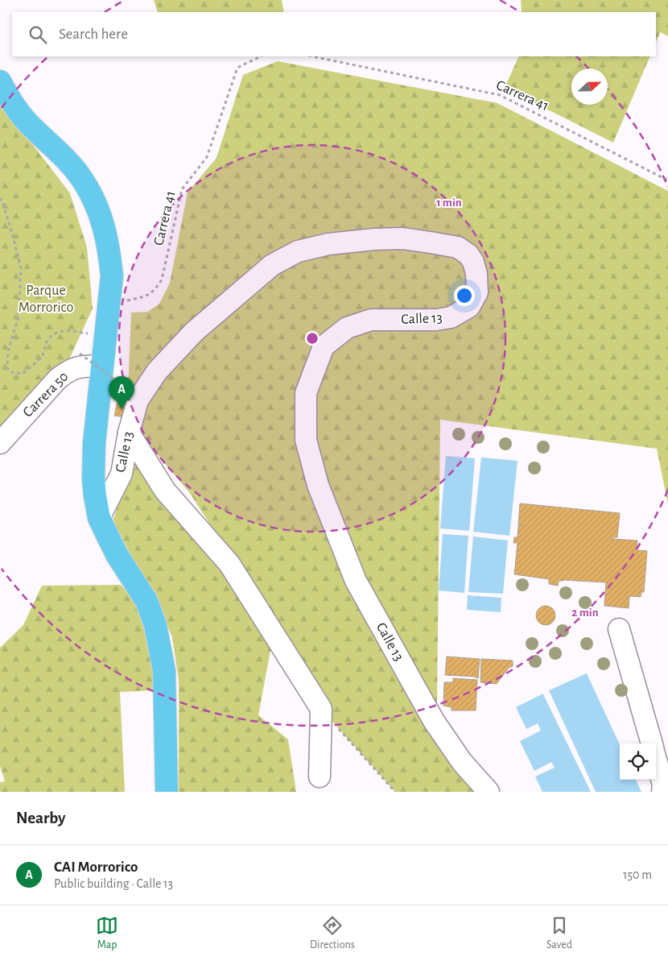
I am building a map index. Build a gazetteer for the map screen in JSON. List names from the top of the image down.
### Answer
{
  "streets": {
    "street": ["Calle 13", "Carrera 50"],
    "path": ["Carrera 41"]
  },
  "parks": ["Parque Morrorico"],
  "north": "right",
  "page": {
    "search": "Search here",
    "pins": "A",
    "heading": "Nearby",
    "list": [
      {
        "mark": "A",
        "name": "CAI Morrorico",
        "note": "Public building · Calle 13",
        "value": "150 m"
      }
    ],
    "nav": ["Map", "Directions", "Saved"]
  },
  "rings": ["1 min", "2 min"]
}
